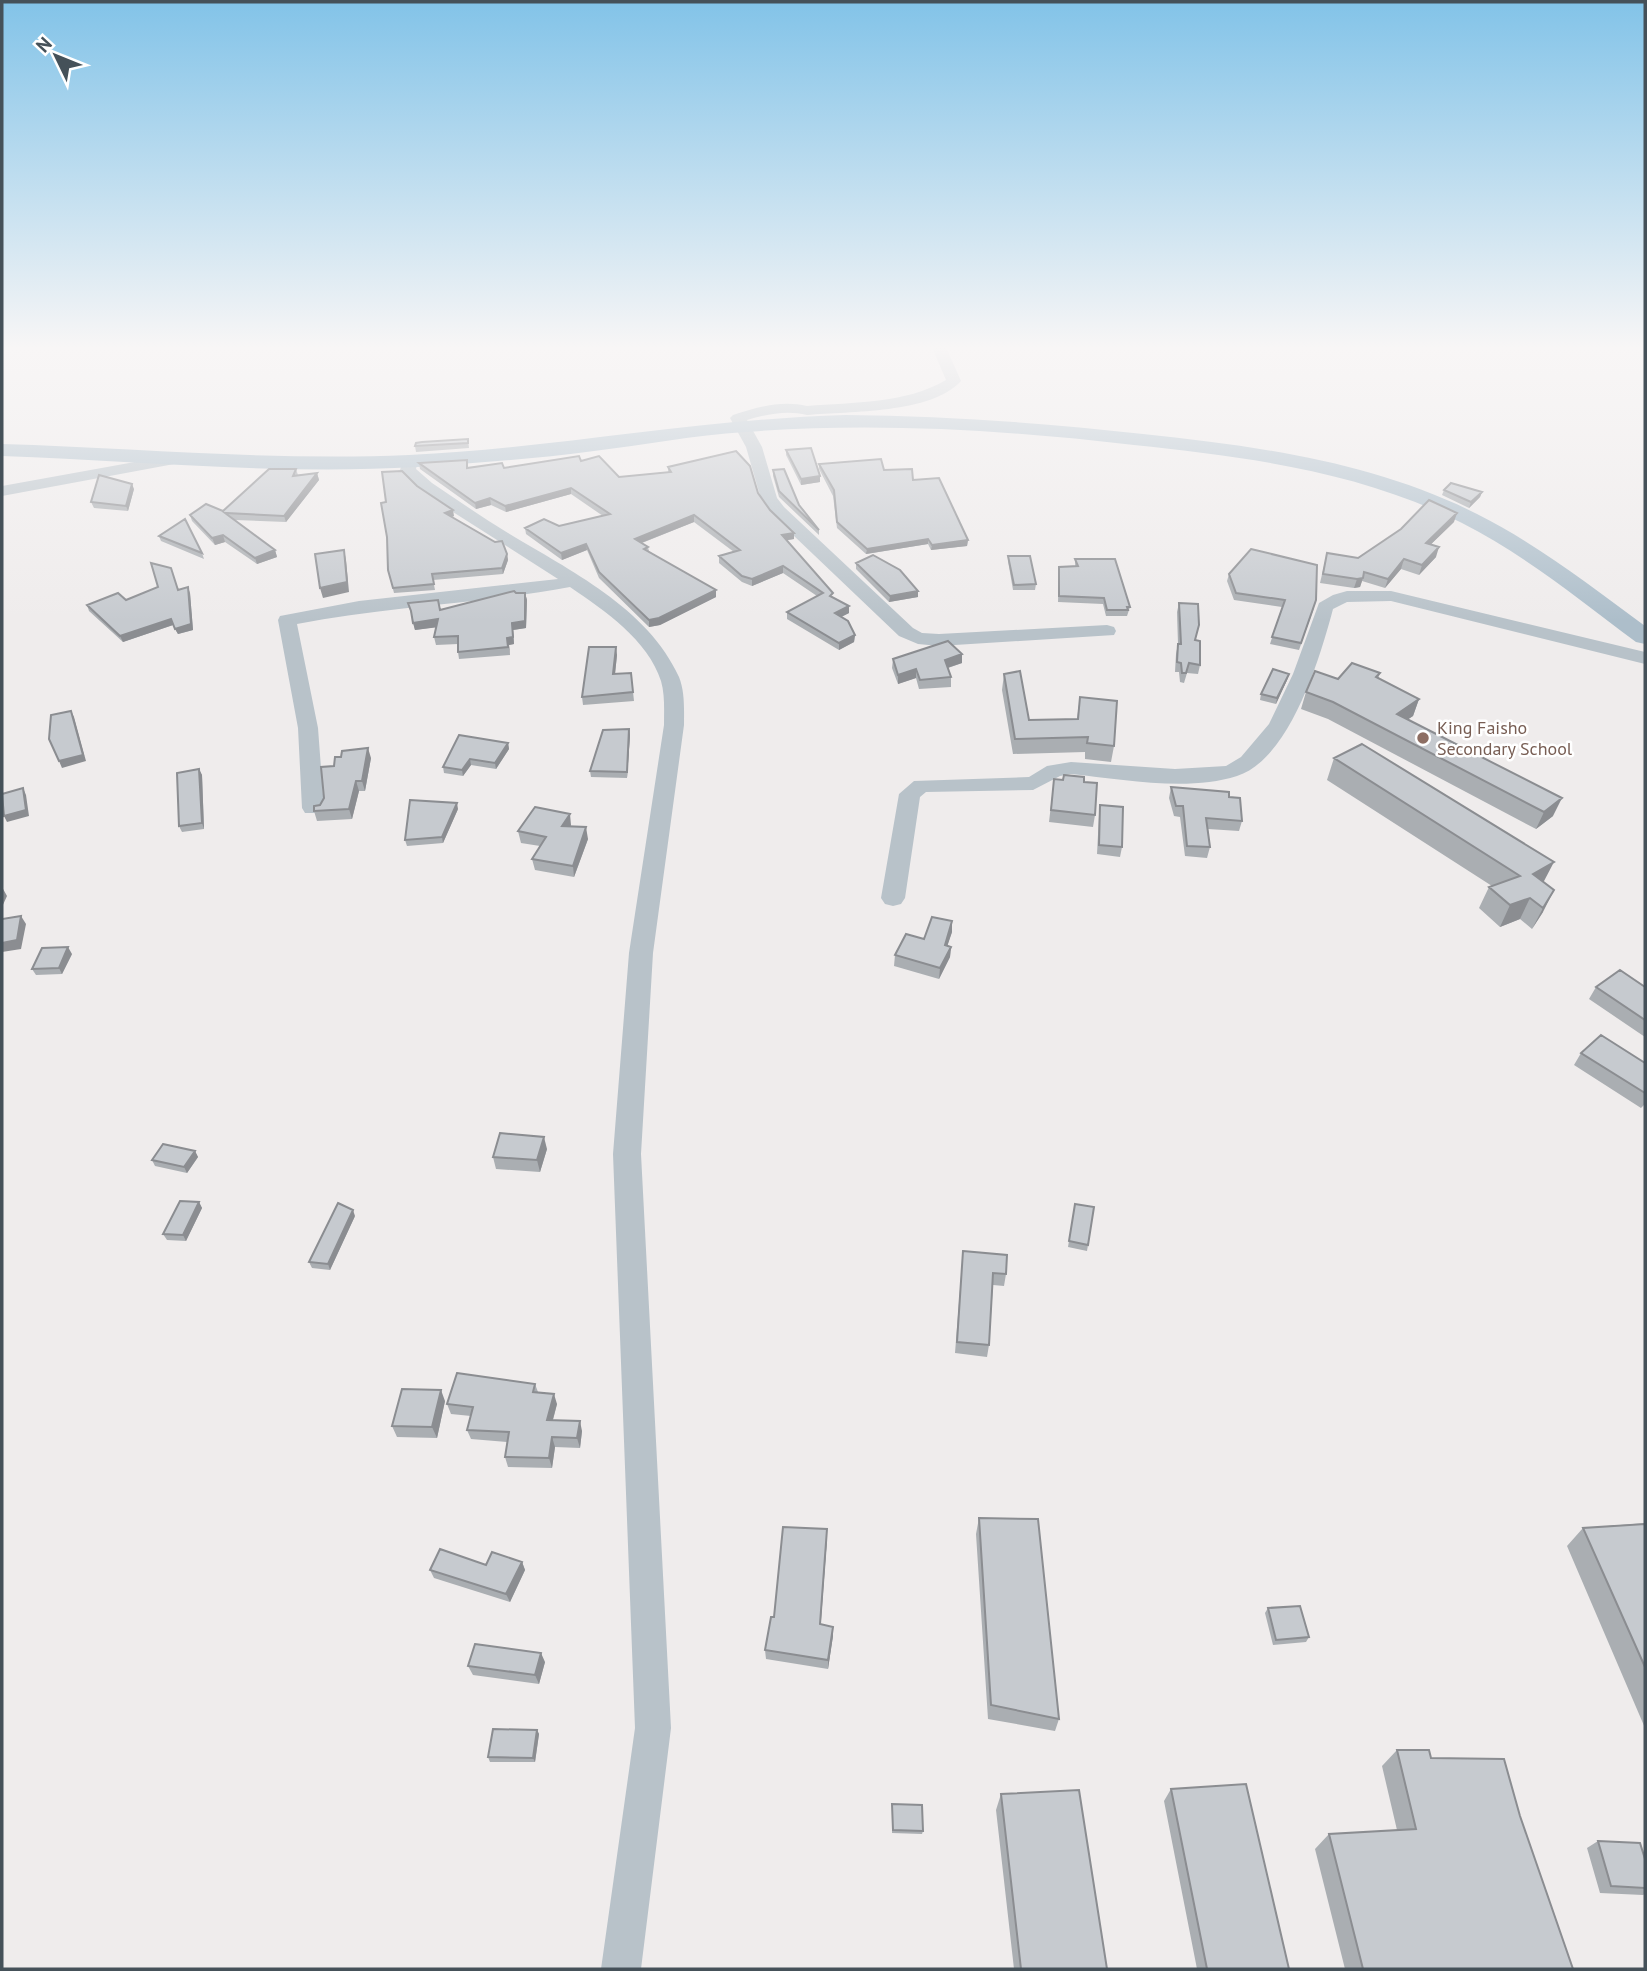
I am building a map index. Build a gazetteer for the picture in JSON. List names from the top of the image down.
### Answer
{
  "places": ["King Faisho Secondary School"],
  "north": "top left"
}
